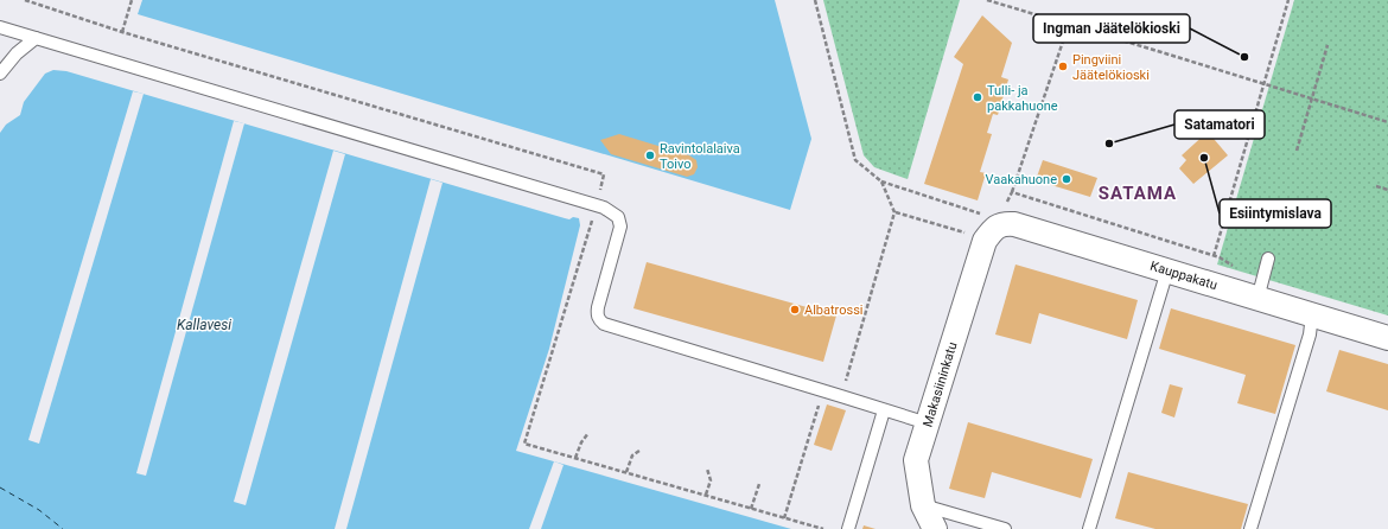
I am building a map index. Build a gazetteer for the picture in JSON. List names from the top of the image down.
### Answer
{
  "streets": {
    "street": ["Kauppakatu", "Makasiininkatu"]
  },
  "crossings": [
    ["Kauppakatu", "Makasiininkatu"]
  ],
  "districts": ["SATAMA"],
  "water": ["Kallavesi"],
  "places": [
    "Ingman Jäätelökioski",
    "Pingviini Jäätelökioski",
    "Tulli- ja pakkahuone",
    "Satamatori",
    "Ravintolalaiva Toivo",
    "Esiintymislava",
    "Vaakahuone",
    "Albatrossi"
  ]
}
